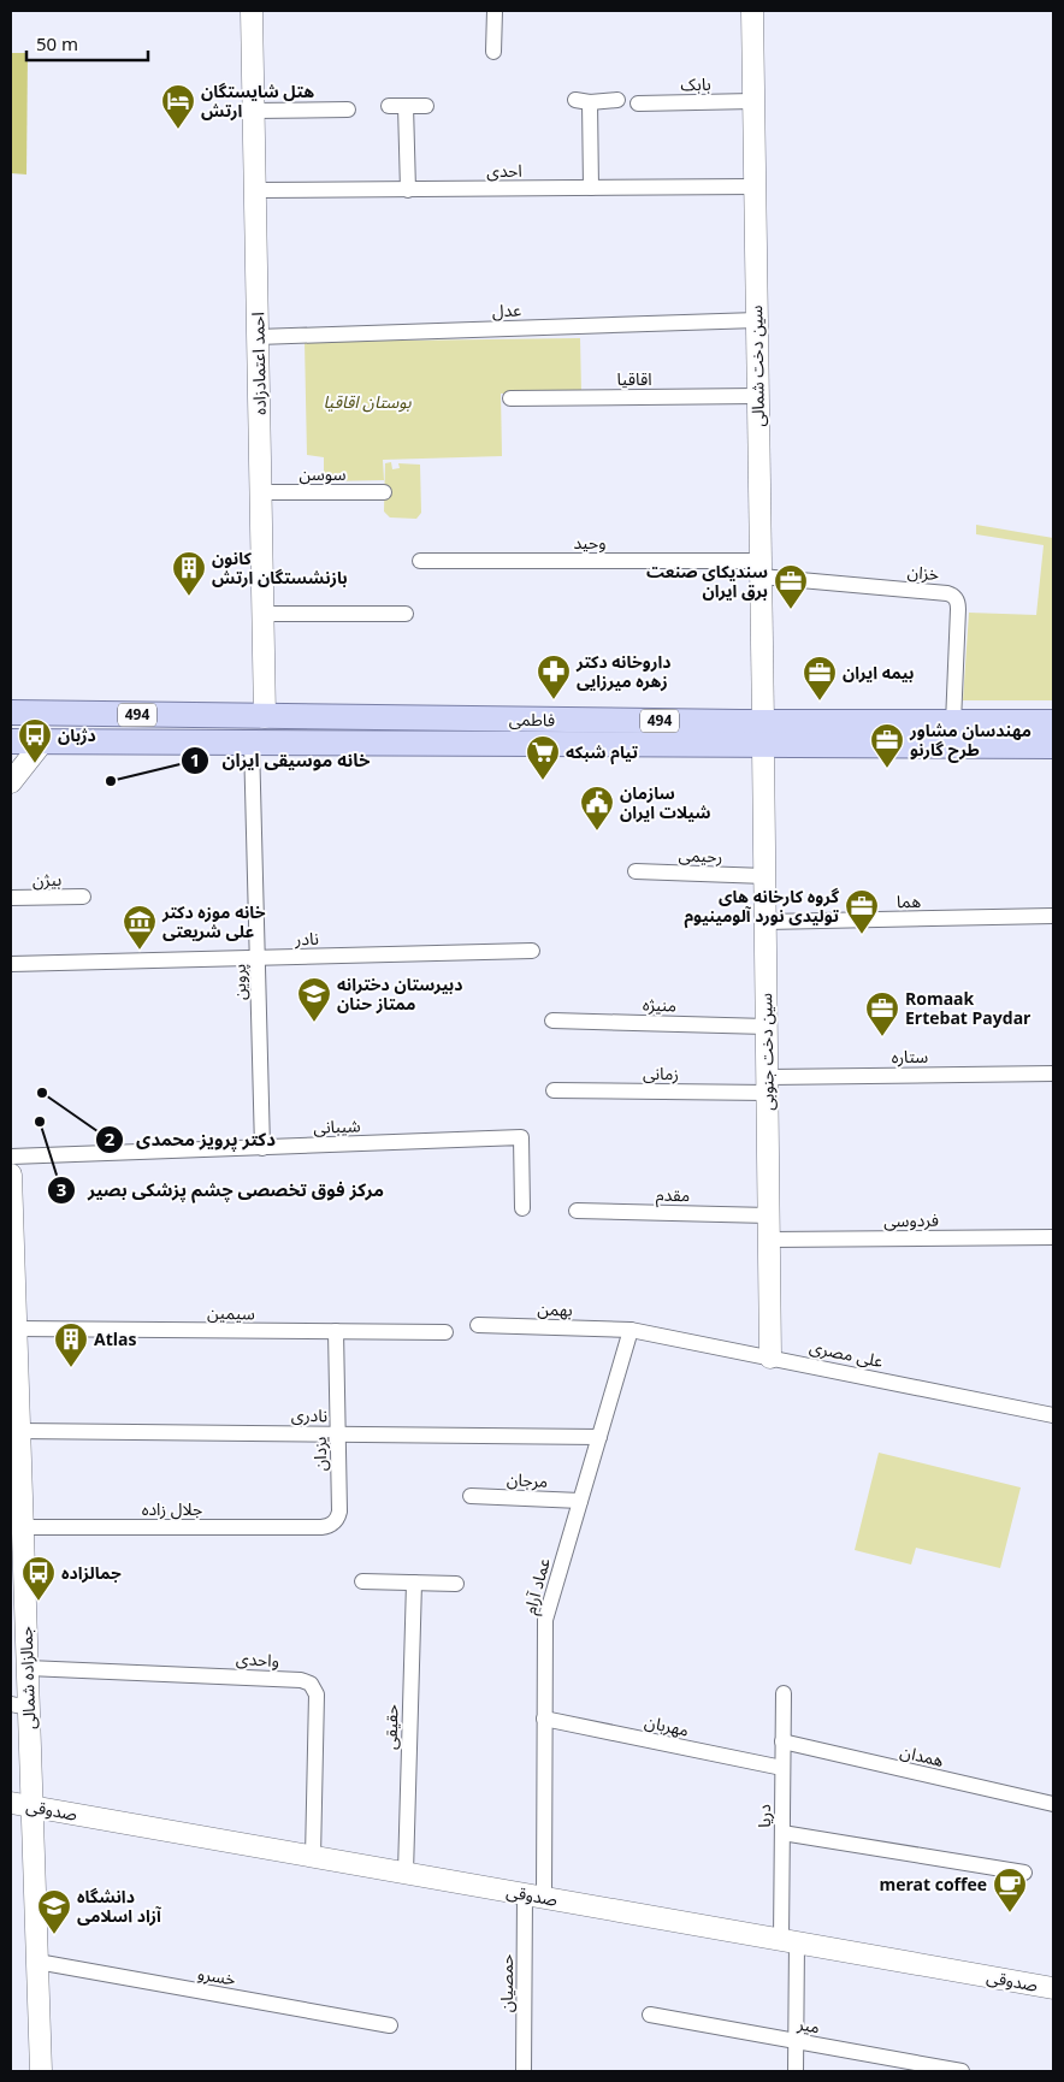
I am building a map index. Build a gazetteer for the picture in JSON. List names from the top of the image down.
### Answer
{
  "streets": {
    "main road": ["494", "فاطمی"],
    "street": [
      "بابک",
      "احدی",
      "عدل",
      "احمد اعتمادزاده",
      "سین دخت شمالی",
      "اقاقیا",
      "سوسن",
      "وحید",
      "خزان",
      "رحیمی",
      "بیژن",
      "هما",
      "نادر",
      "پروین",
      "منیژه",
      "سین دخت جنوبی",
      "ستاره",
      "زمانی",
      "شیبانی",
      "مقدم",
      "فردوسی",
      "بهمن",
      "سیمین",
      "علی مصری",
      "نادری",
      "یزدان",
      "مرجان",
      "جلال زاده",
      "عماد آرام",
      "واحدی",
      "جمالزاده شمالی",
      "مهربان",
      "حقیقی",
      "همدان",
      "صدوقی",
      "دریا",
      "خسرو",
      "حمصیان",
      "میر"
    ]
  },
  "crossings": [
    ["بابک", "سین دخت شمالی"],
    ["احدی", "احمد اعتمادزاده"],
    ["احدی", "سین دخت شمالی"],
    ["عدل", "احمد اعتمادزاده"],
    ["عدل", "سین دخت شمالی"],
    ["احمد اعتمادزاده", "سوسن"],
    ["احمد اعتمادزاده", "فاطمی"],
    ["سین دخت شمالی", "اقاقیا"],
    ["سین دخت شمالی", "وحید"],
    ["سین دخت شمالی", "خزان"],
    ["سین دخت شمالی", "فاطمی"],
    ["سین دخت شمالی", "سین دخت جنوبی"],
    ["وحید", "خزان"],
    ["خزان", "فاطمی"],
    ["فاطمی", "پروین"],
    ["فاطمی", "سین دخت جنوبی"],
    ["رحیمی", "سین دخت جنوبی"],
    ["هما", "سین دخت جنوبی"],
    ["نادر", "پروین"],
    ["پروین", "شیبانی"],
    ["منیژه", "سین دخت جنوبی"],
    ["سین دخت جنوبی", "ستاره"],
    ["سین دخت جنوبی", "زمانی"],
    ["سین دخت جنوبی", "مقدم"],
    ["سین دخت جنوبی", "فردوسی"],
    ["سین دخت جنوبی", "علی مصری"],
    ["ستاره", "زمانی"],
    ["بهمن", "علی مصری"],
    ["بهمن", "عماد آرام"],
    ["سیمین", "یزدان"],
    ["سیمین", "جمالزاده شمالی"],
    ["علی مصری", "عماد آرام"],
    ["نادری", "یزدان"],
    ["نادری", "عماد آرام"],
    ["نادری", "جمالزاده شمالی"],
    ["یزدان", "جلال زاده"],
    ["مرجان", "عماد آرام"],
    ["جلال زاده", "جمالزاده شمالی"],
    ["عماد آرام", "مهربان"],
    ["عماد آرام", "صدوقی"],
    ["عماد آرام", "حمصیان"],
    ["واحدی", "جمالزاده شمالی"],
    ["واحدی", "صدوقی"],
    ["جمالزاده شمالی", "صدوقی"],
    ["جمالزاده شمالی", "خسرو"],
    ["مهربان", "دریا"],
    ["حقیقی", "صدوقی"],
    ["همدان", "دریا"],
    ["صدوقی", "دریا"],
    ["صدوقی", "حمصیان"],
    ["دریا", "میر"]
  ],
  "parks": ["بوستان اقاقیا"],
  "places": {
    "hotel": ["هتل شایستگان ارتش"],
    "building": ["کانون بازنشستگان ارتش", "Atlas"],
    "office": [
      "سندیکای صنعت برق ایران",
      "بیمه ایران",
      "مهندسان مشاور طرح گارنو",
      "گروه کارخانه های تولیدی نورد آلومینیوم",
      "Romaak Ertebat Paydar"
    ],
    "pharmacy": ["داروخانه دکتر زهره میرزایی"],
    "bus stop": ["دژبان", "جمالزاده"],
    "other": ["خانه موسیقی ایران", "دکتر پرویز محمدی", "مرکز فوق تخصصی چشم پزشکی بصیر"],
    "supermarket": ["تیام شبکه"],
    "public building": ["سازمان شیلات ایران"],
    "museum": ["خانه موزه دکتر علی شریعتی"],
    "school or university": ["دبیرستان دخترانه ممتاز حنان", "دانشگاه آزاد اسلامی"],
    "cafe": ["merat coffee"]
  },
  "scale_bar": "50 m"
}
